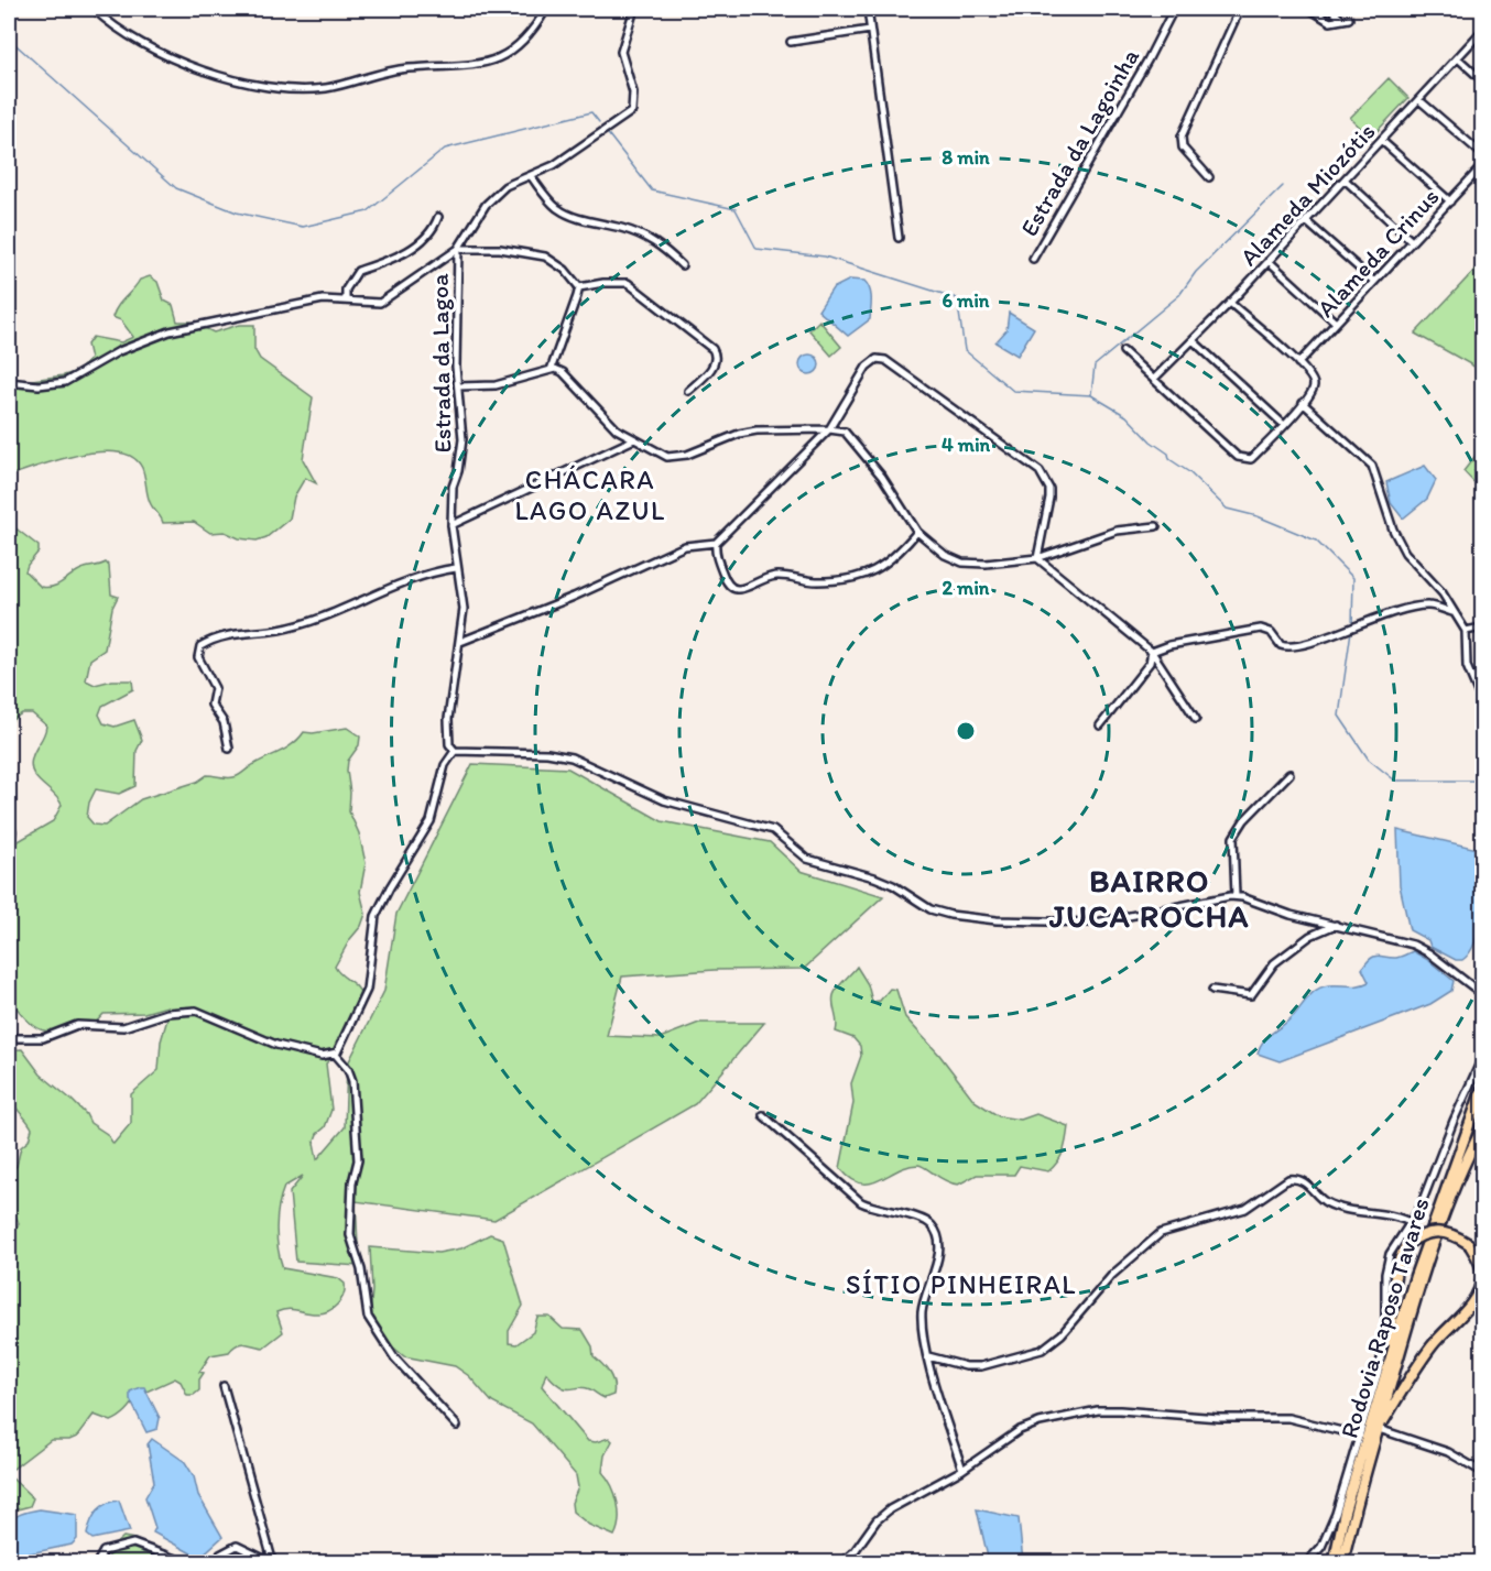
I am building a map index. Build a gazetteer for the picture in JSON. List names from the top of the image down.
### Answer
{
  "streets": {
    "highway": ["Rodovia Raposo Tavares"],
    "street": [
      "Estrada da Lagoinha",
      "Alameda Miozótis",
      "Alameda Crinus",
      "Estrada da Lagoa"
    ]
  },
  "districts": ["CHÁCARA LAGO AZUL", "BAIRRO JUCA ROCHA", "SÍTIO PINHEIRAL"],
  "rings": [
    "8 min",
    "6 min",
    "4 min",
    "2 min"
  ]
}
